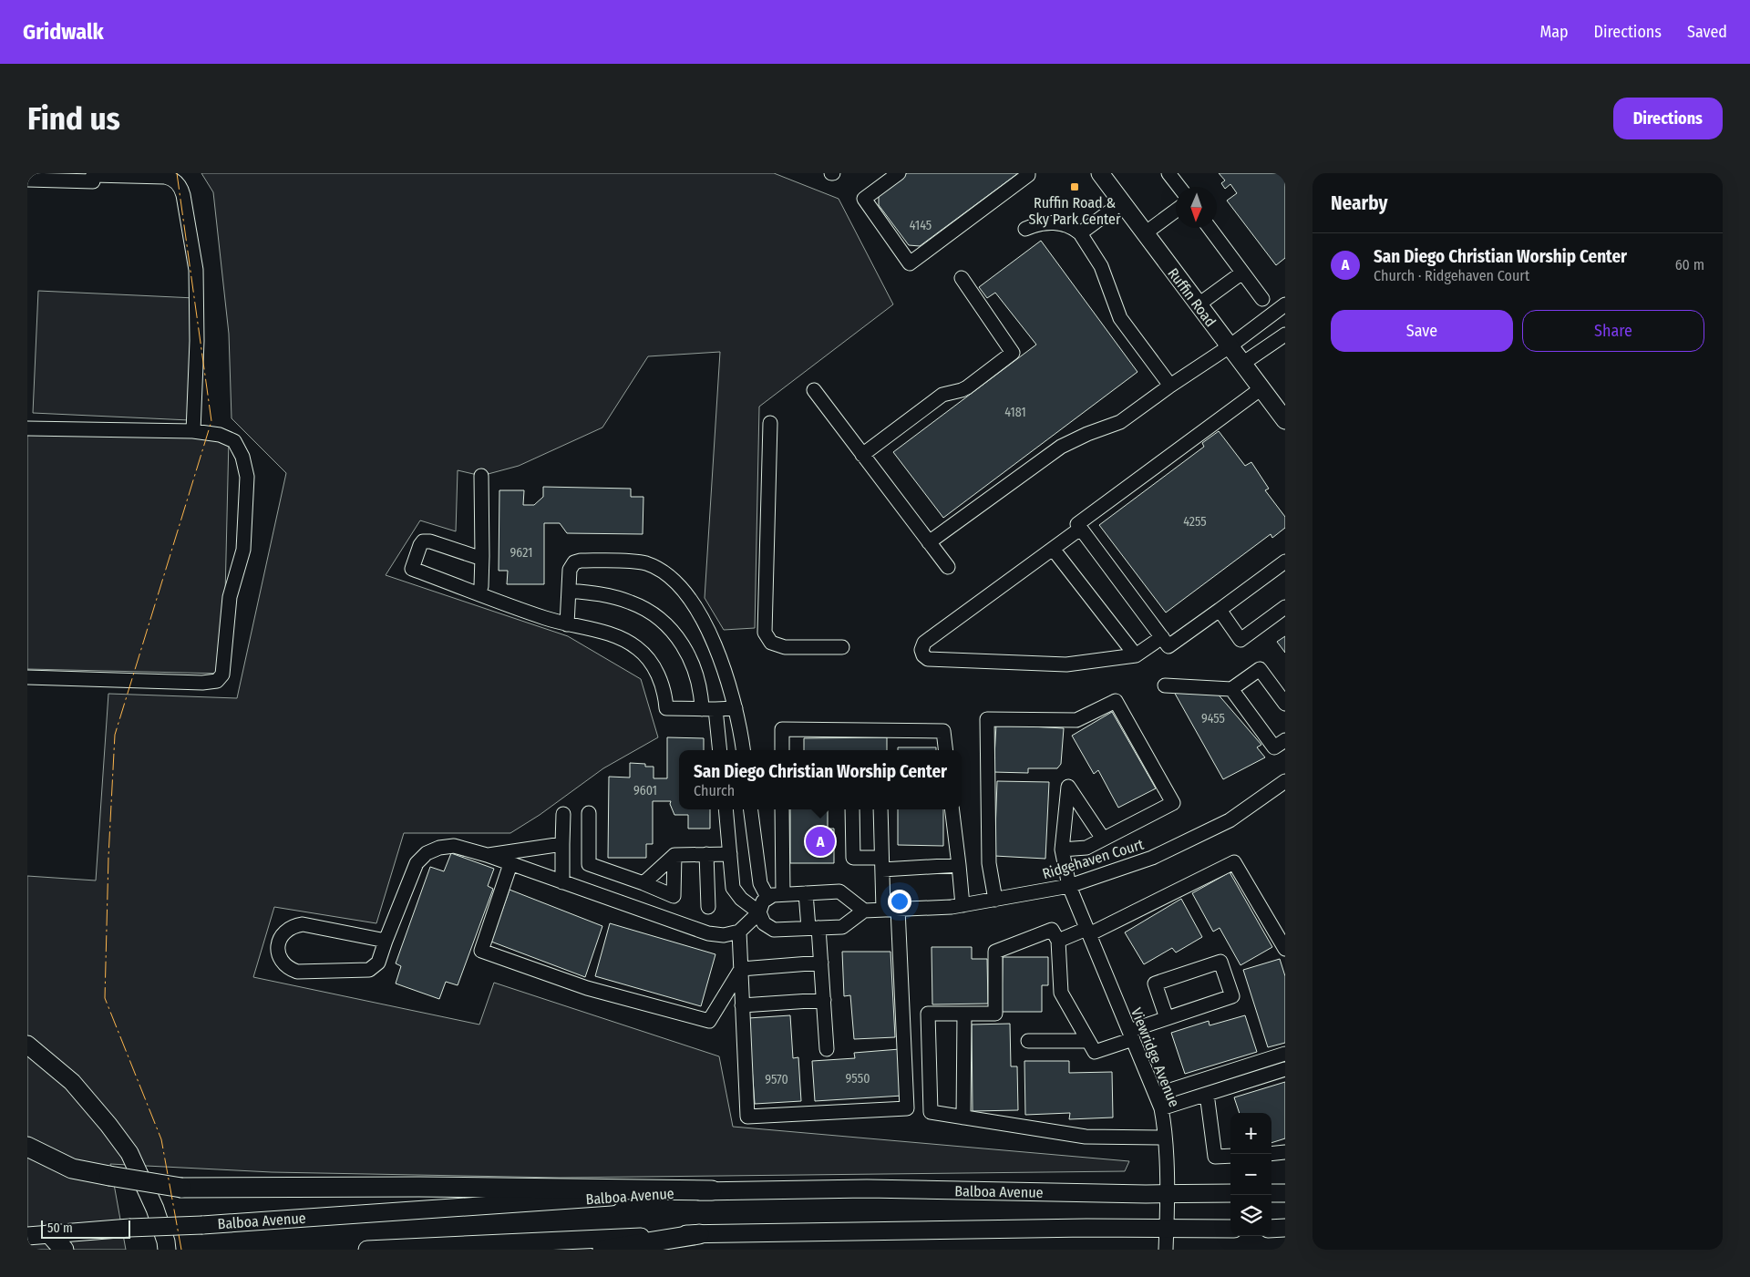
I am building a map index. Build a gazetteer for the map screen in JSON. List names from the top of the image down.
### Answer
{
  "streets": {
    "main road": ["Ruffin Road", "Balboa Avenue"],
    "street": ["Ridgehaven Court", "Viewridge Avenue"]
  },
  "crossings": [
    ["Ridgehaven Court", "Viewridge Avenue"],
    ["Viewridge Avenue", "Balboa Avenue"]
  ],
  "places": {
    "transit": ["Ruffin Road & Sky Park Center"]
  },
  "house_numbers": [
    "4145",
    "4181",
    "4255",
    "9621",
    "9455",
    "9601",
    "9550",
    "9570"
  ],
  "scale_bar": "50 m",
  "north": "bottom",
  "page": {
    "header": "Gridwalk",
    "nav": ["Map", "Directions", "Saved"],
    "buttons": [
      "Directions",
      ["Save", "Share"]
    ],
    "title": "Find us",
    "heading": "Nearby",
    "list": [
      {
        "mark": "A",
        "name": "San Diego Christian Worship Center",
        "note": "Church · Ridgehaven Court",
        "value": "60 m"
      }
    ],
    "popup": ["San Diego Christian Worship Center", "Church"],
    "pins": "A",
    "map_buttons": ["+", "−"],
    "scale": "50 m"
  }
}
